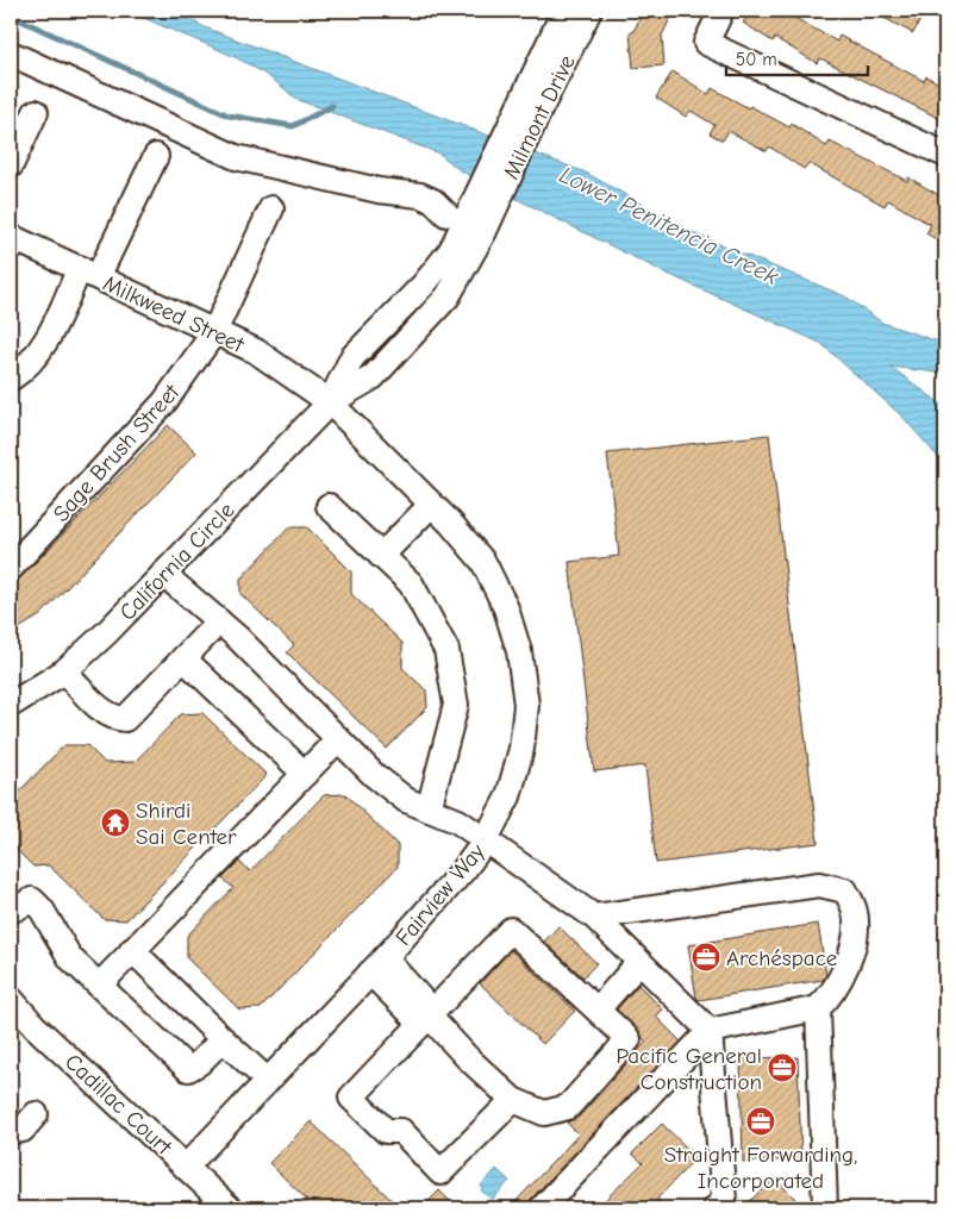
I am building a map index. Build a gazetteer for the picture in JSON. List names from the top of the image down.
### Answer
{
  "streets": {
    "street": [
      "Milmont Drive",
      "Milkweed Street",
      "Sage Brush Street",
      "California Circle",
      "Fairview Way",
      "Cadillac Court"
    ]
  },
  "crossings": [
    ["Milmont Drive", "California Circle"],
    ["Milkweed Street", "Sage Brush Street"],
    ["Milkweed Street", "California Circle"],
    ["Milkweed Street", "Fairview Way"],
    ["California Circle", "Fairview Way"],
    ["Fairview Way", "Cadillac Court"]
  ],
  "water": ["Lower Penitencia Creek"],
  "places": {
    "temple": ["Shirdi Sai Center"],
    "office": ["Archéspace", "Pacific General Construction", "Straight Forwarding, Incorporated"]
  },
  "scale_bar": "50 m"
}
